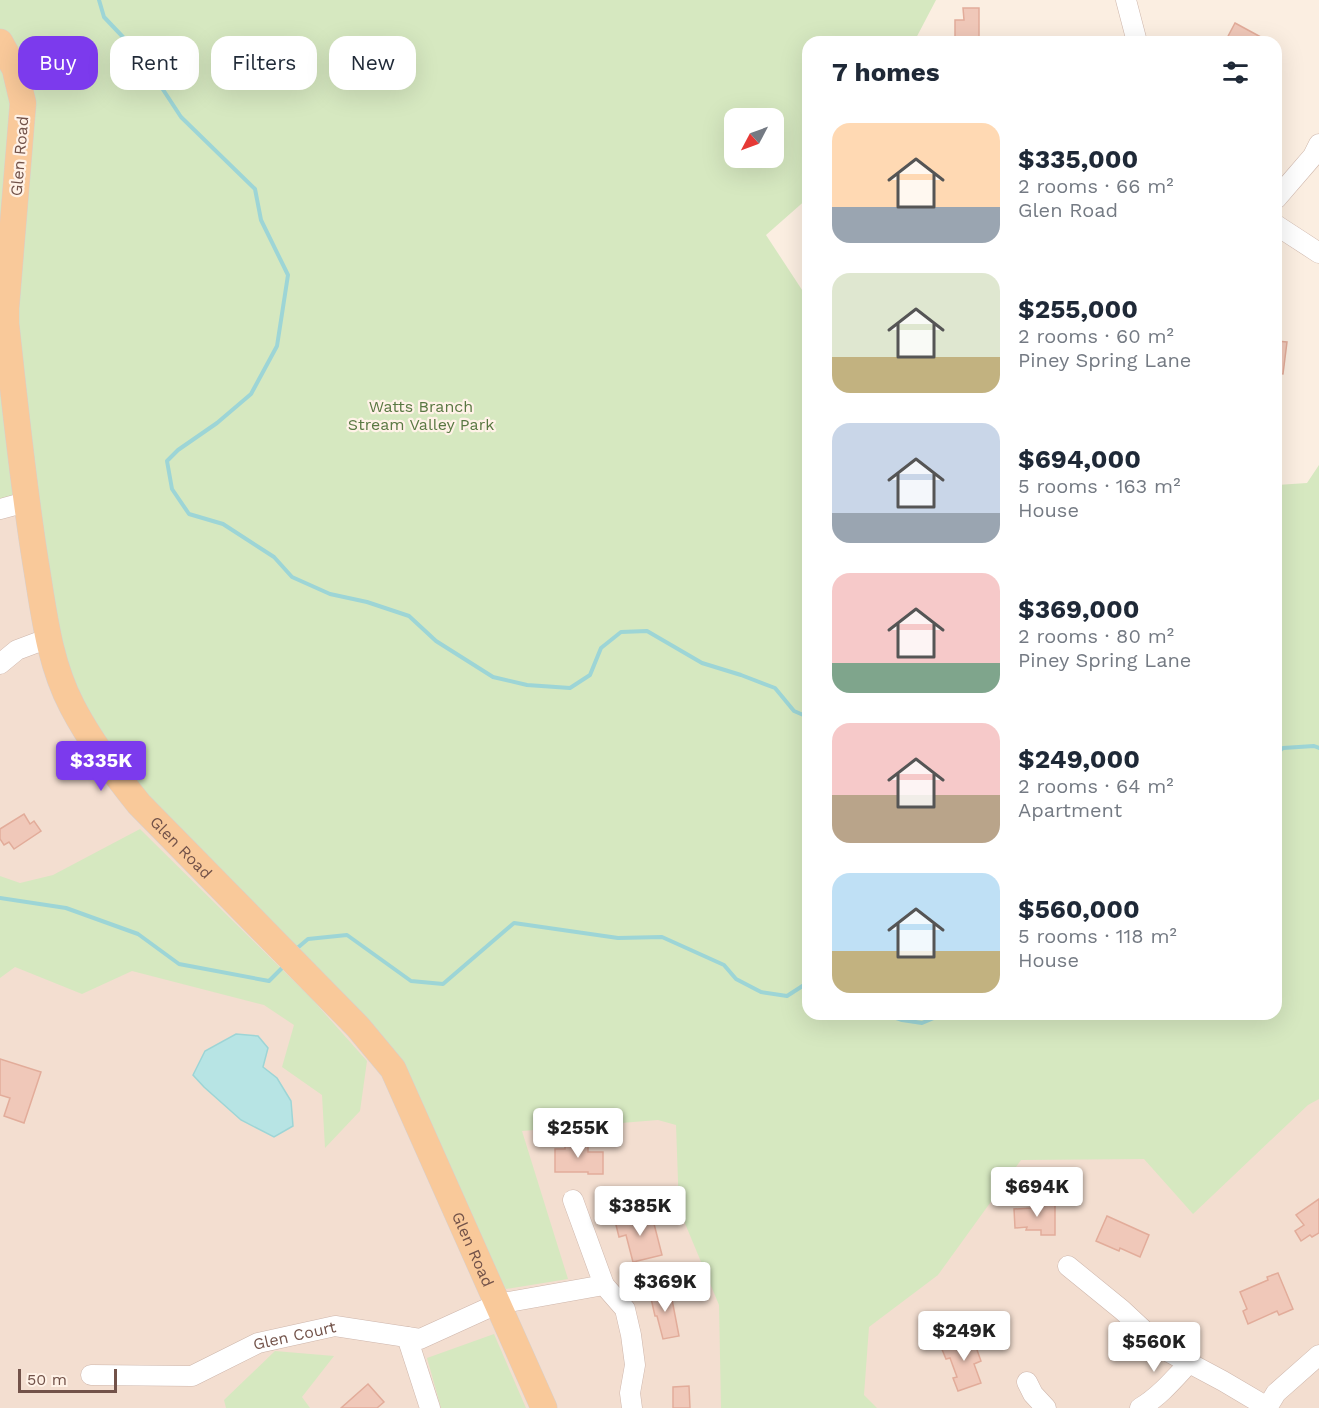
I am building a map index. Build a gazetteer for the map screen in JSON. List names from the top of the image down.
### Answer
{
  "streets": {
    "main road": ["Glen Road"],
    "street": ["Glen Court"]
  },
  "crossings": [
    ["Glen Road", "Glen Court"]
  ],
  "parks": ["Watts Branch Stream Valley Park"],
  "scale_bar": "50 m",
  "north": "bottom left",
  "page": {
    "chip": [
      "Buy",
      "Rent",
      "Filters",
      "New"
    ],
    "heading": "7 homes",
    "list": [
      {
        "name": "$335,000",
        "note": "2 rooms · 66 m² · Glen Road"
      },
      {
        "name": "$255,000",
        "note": "2 rooms · 60 m² · Piney Spring Lane"
      },
      {
        "name": "$694,000",
        "note": "5 rooms · 163 m² · House"
      },
      {
        "name": "$369,000",
        "note": "2 rooms · 80 m² · Piney Spring Lane"
      },
      {
        "name": "$249,000",
        "note": "2 rooms · 64 m² · Apartment"
      },
      {
        "name": "$560,000",
        "note": "5 rooms · 118 m² · House"
      }
    ],
    "price": [
      "$335K",
      "$255K",
      "$694K",
      "$385K",
      "$369K",
      "$249K",
      "$560K"
    ],
    "scale": "50 m"
  }
}
